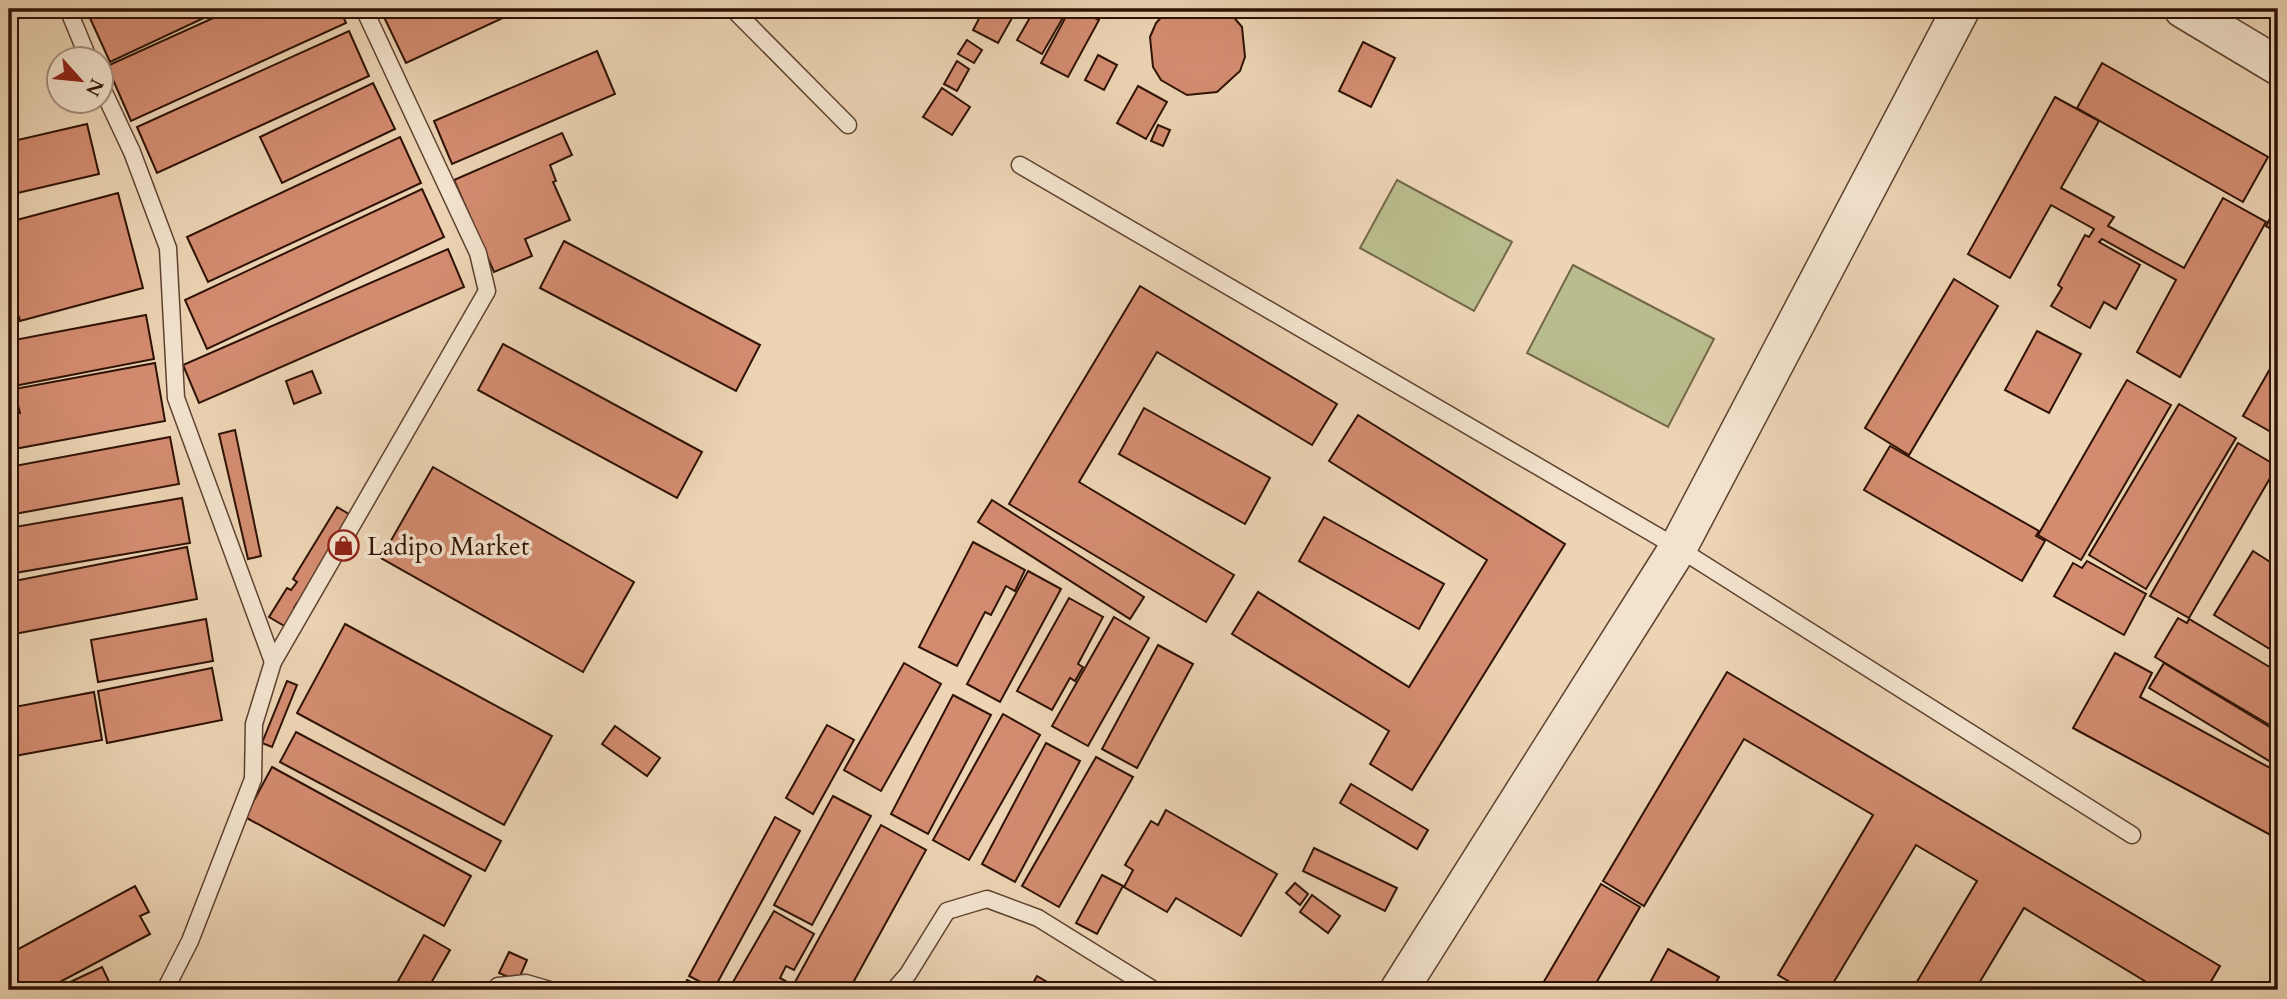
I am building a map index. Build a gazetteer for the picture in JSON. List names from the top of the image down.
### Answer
{
  "places": {
    "shop": ["Ladipo Market"]
  },
  "north": "bottom right"
}
